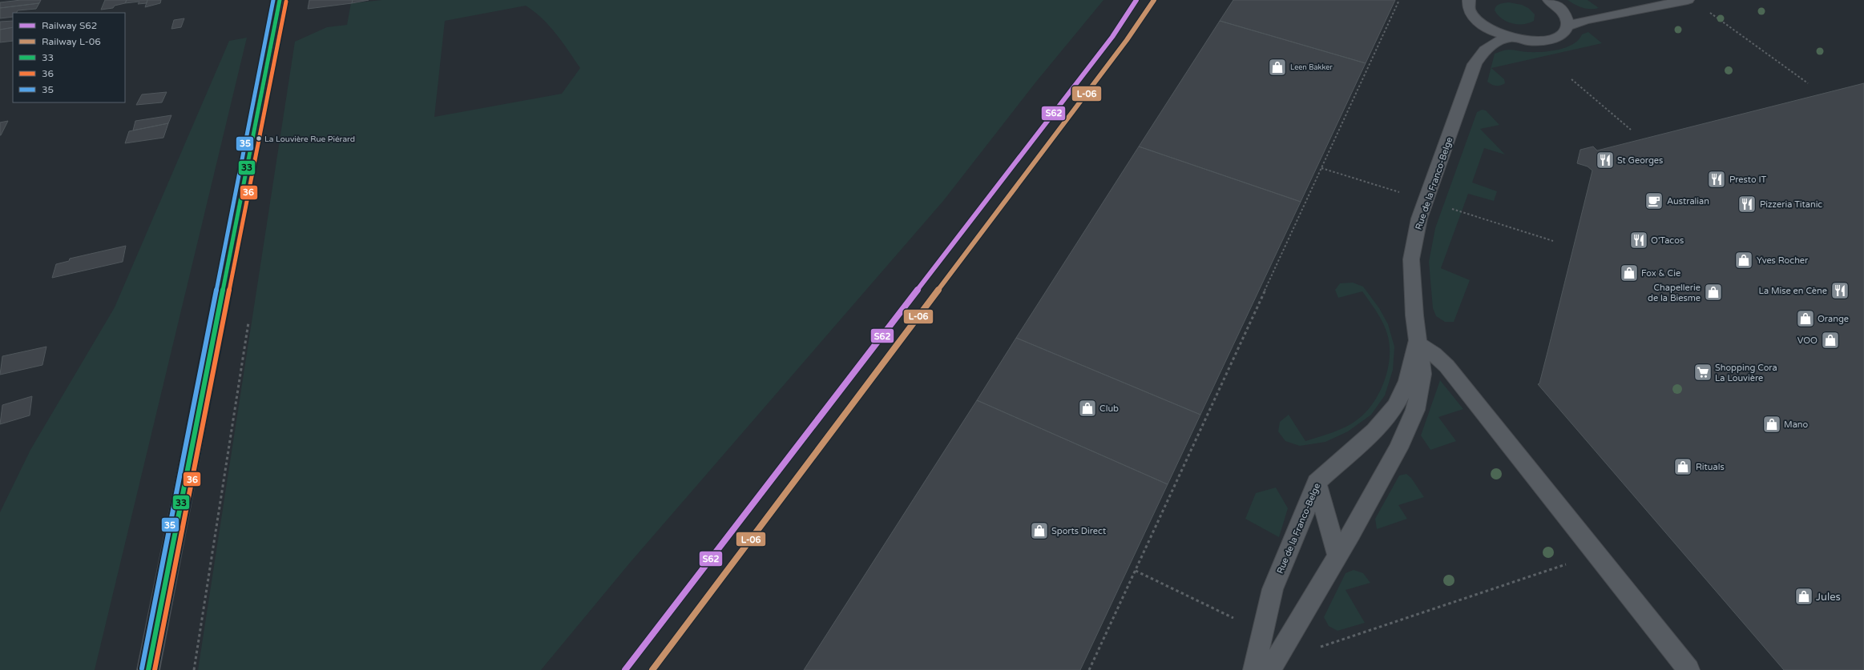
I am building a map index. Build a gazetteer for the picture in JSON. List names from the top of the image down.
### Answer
{
  "streets": {
    "lane": ["Rue de la Franco-Belge"]
  },
  "places": {
    "shop": [
      "Leen Bakker",
      "Yves Rocher",
      "Fox & Cie",
      "Chapellerie de la Biesme",
      "Orange",
      "VOO",
      "Club",
      "Mano",
      "Rituals",
      "Sports Direct",
      "Jules"
    ],
    "other": ["La Louvière Rue Piérard"],
    "restaurant": [
      "St Georges",
      "Presto IT",
      "Pizzeria Titanic",
      "O'Tacos",
      "La Mise en Cène"
    ],
    "cafe": ["Australian"],
    "supermarket": ["Shopping Cora La Louvière"]
  },
  "lines": [
    "rail line S62",
    "rail line L-06",
    "transit line 33",
    "transit line 35",
    "transit line 36"
  ],
  "legend": [
    "Railway S62",
    "Railway L-06",
    "33",
    "36",
    "35"
  ]
}
